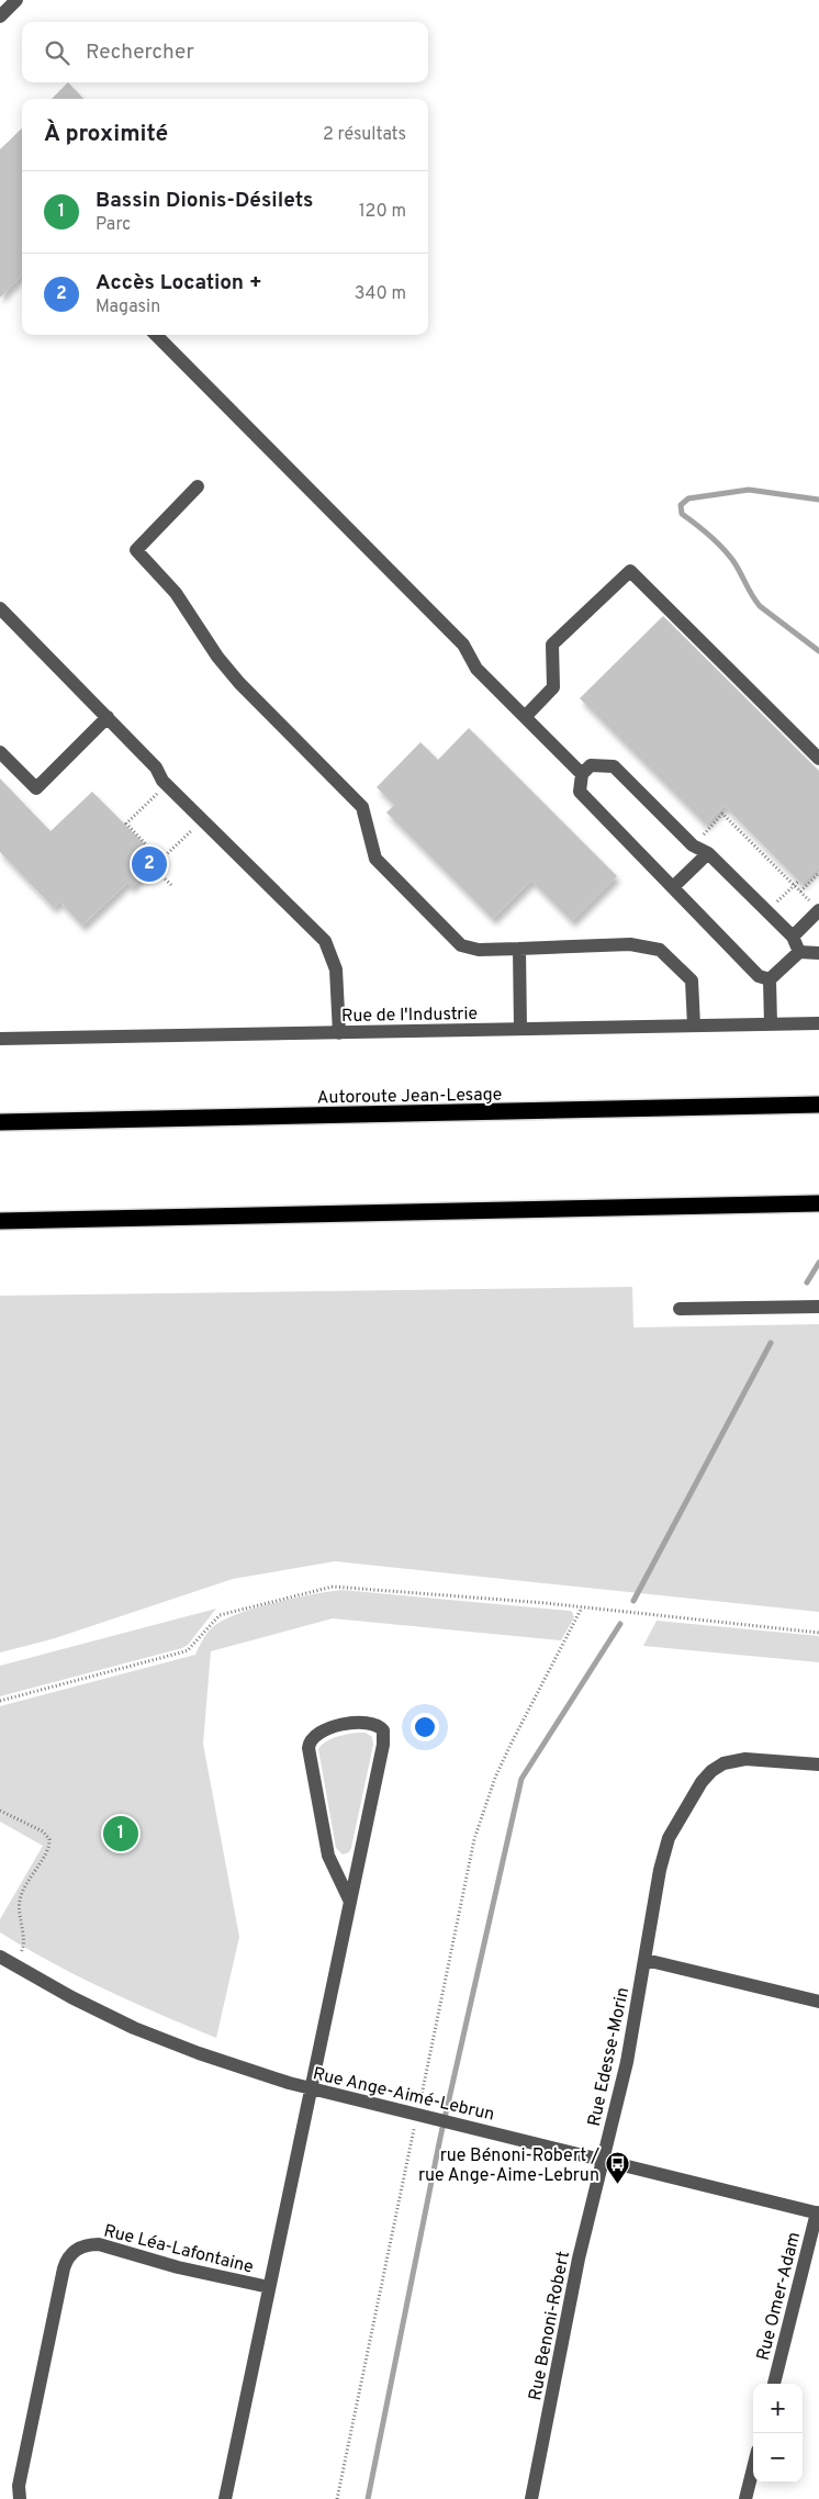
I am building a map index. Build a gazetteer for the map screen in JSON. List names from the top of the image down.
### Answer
{
  "streets": {
    "highway": ["Autoroute Jean-Lesage"],
    "street": [
      "Rue de l'Industrie",
      "Rue Edesse-Morin",
      "Rue Ange-Aimé-Lebrun",
      "Rue Léa-Lafontaine",
      "Rue Omer-Adam",
      "Rue Benoni-Robert"
    ]
  },
  "crossings": [
    ["Rue Edesse-Morin", "Rue Ange-Aimé-Lebrun"],
    ["Rue Edesse-Morin", "Rue Benoni-Robert"],
    ["Rue Ange-Aimé-Lebrun", "Rue Léa-Lafontaine"],
    ["Rue Ange-Aimé-Lebrun", "Rue Omer-Adam"],
    ["Rue Ange-Aimé-Lebrun", "Rue Benoni-Robert"]
  ],
  "places": {
    "bus stop": ["rue Bénoni-Robert / rue Ange-Aime-Lebrun"]
  },
  "page": {
    "search": "Rechercher",
    "heading": ["À proximité", "2 résultats"],
    "list": [
      {
        "mark": "1",
        "name": "Bassin Dionis-Désilets",
        "note": "Parc",
        "value": "120 m"
      },
      {
        "mark": "2",
        "name": "Accès Location +",
        "note": "Magasin",
        "value": "340 m"
      }
    ],
    "pins": ["2", "1"],
    "map_buttons": ["+", "−"]
  }
}
